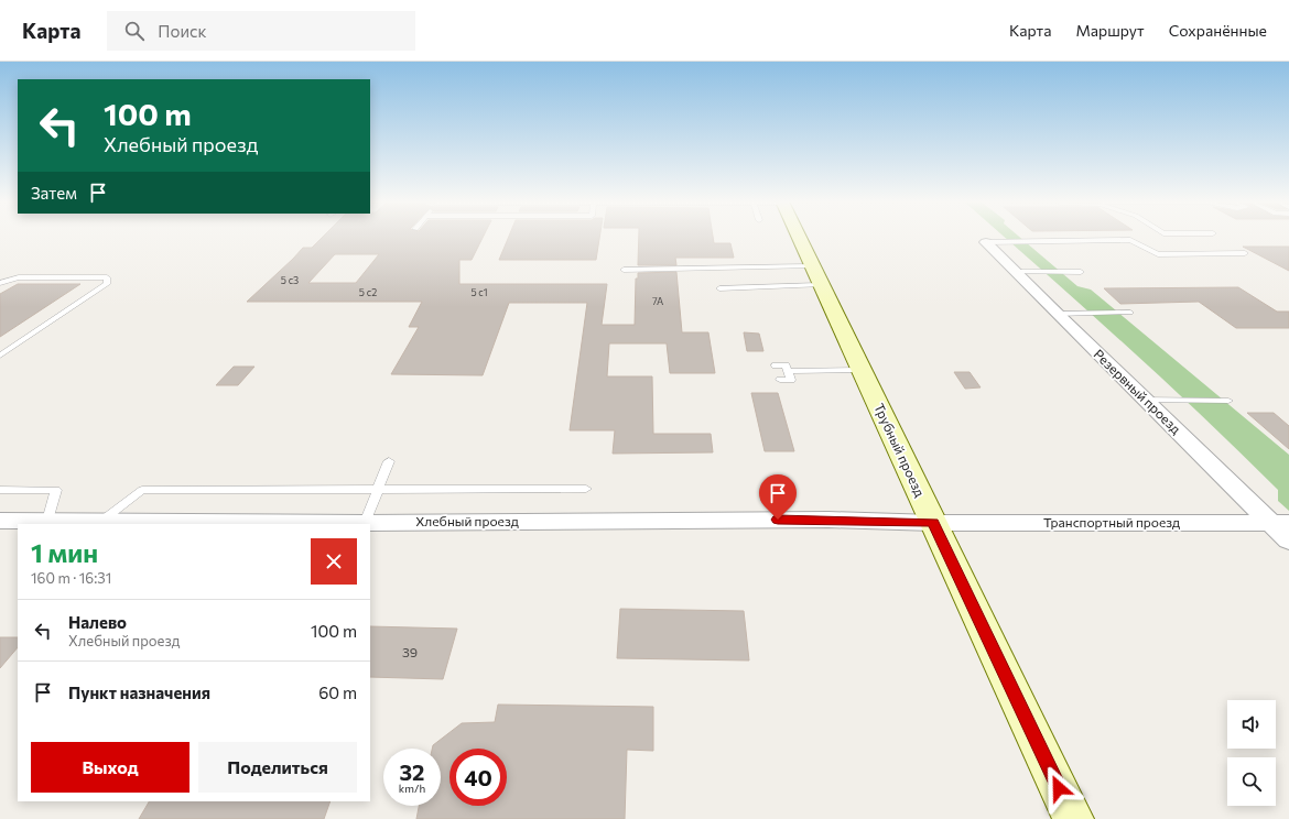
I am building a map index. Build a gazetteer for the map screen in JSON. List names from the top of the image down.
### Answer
{
  "streets": {
    "street": [
      "Резервный проезд",
      "Трубный проезд",
      "Хлебный проезд",
      "Транспортный проезд"
    ]
  },
  "crossings": [
    ["Резервный проезд", "Транспортный проезд"],
    ["Трубный проезд", "Хлебный проезд"],
    ["Трубный проезд", "Транспортный проезд"],
    ["Хлебный проезд", "Транспортный проезд"]
  ],
  "house_numbers": [
    "5 с3",
    "5 с2",
    "5 с1",
    "7А",
    "39"
  ],
  "page": {
    "header": "Карта",
    "search": "Поиск",
    "nav": ["Карта", "Маршрут", "Сохранённые"],
    "turn": ["100 m", "Хлебный проезд"],
    "then": "Затем",
    "heading": ["1 мин", "160 m · 16:31"],
    "list": [
      {
        "name": "Налево",
        "note": "Хлебный проезд",
        "value": "100 m"
      },
      {
        "name": "Пункт назначения",
        "value": "60 m"
      }
    ],
    "buttons": ["Выход", "Поделиться"],
    "speed": "32 km/h",
    "limit": "40"
  }
}
